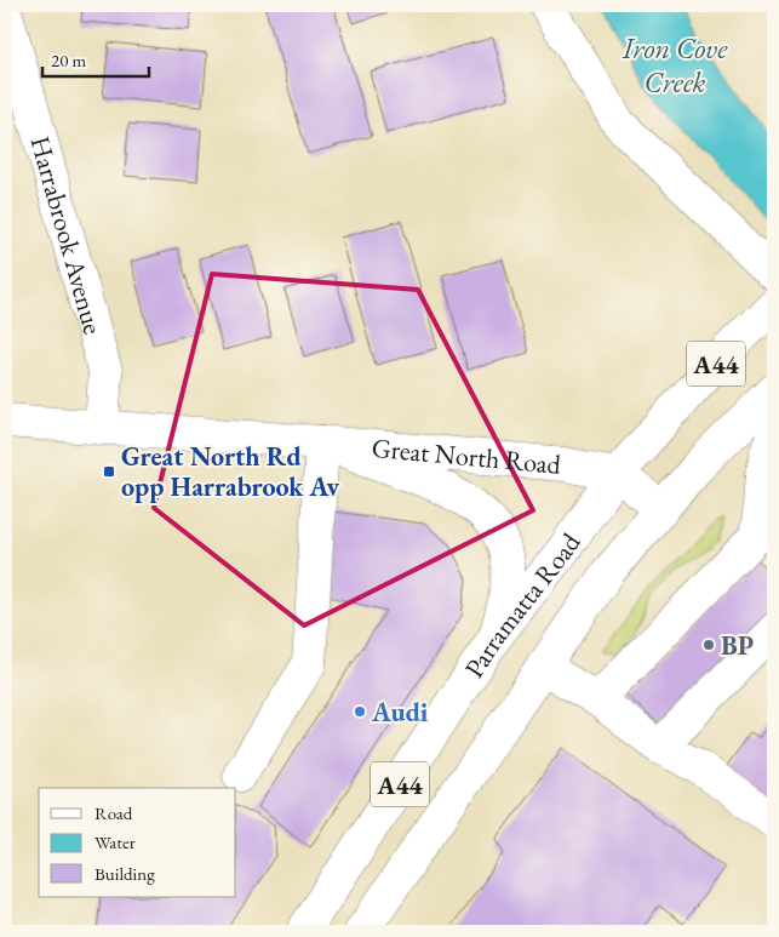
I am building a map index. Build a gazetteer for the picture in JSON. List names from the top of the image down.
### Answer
{
  "streets": {
    "main road": [
      "Harrabrook Avenue",
      "A44",
      "Great North Road",
      "Parramatta Road"
    ]
  },
  "crossings": [
    ["Harrabrook Avenue", "Great North Road"],
    ["Great North Road", "Parramatta Road"]
  ],
  "water": ["Iron Cove Creek"],
  "places": {
    "transit": ["Great North Rd opp Harrabrook Av"],
    "other": ["BP", "Audi"]
  },
  "legend": ["Road", "Water", "Building"],
  "scale_bar": "20 m"
}
